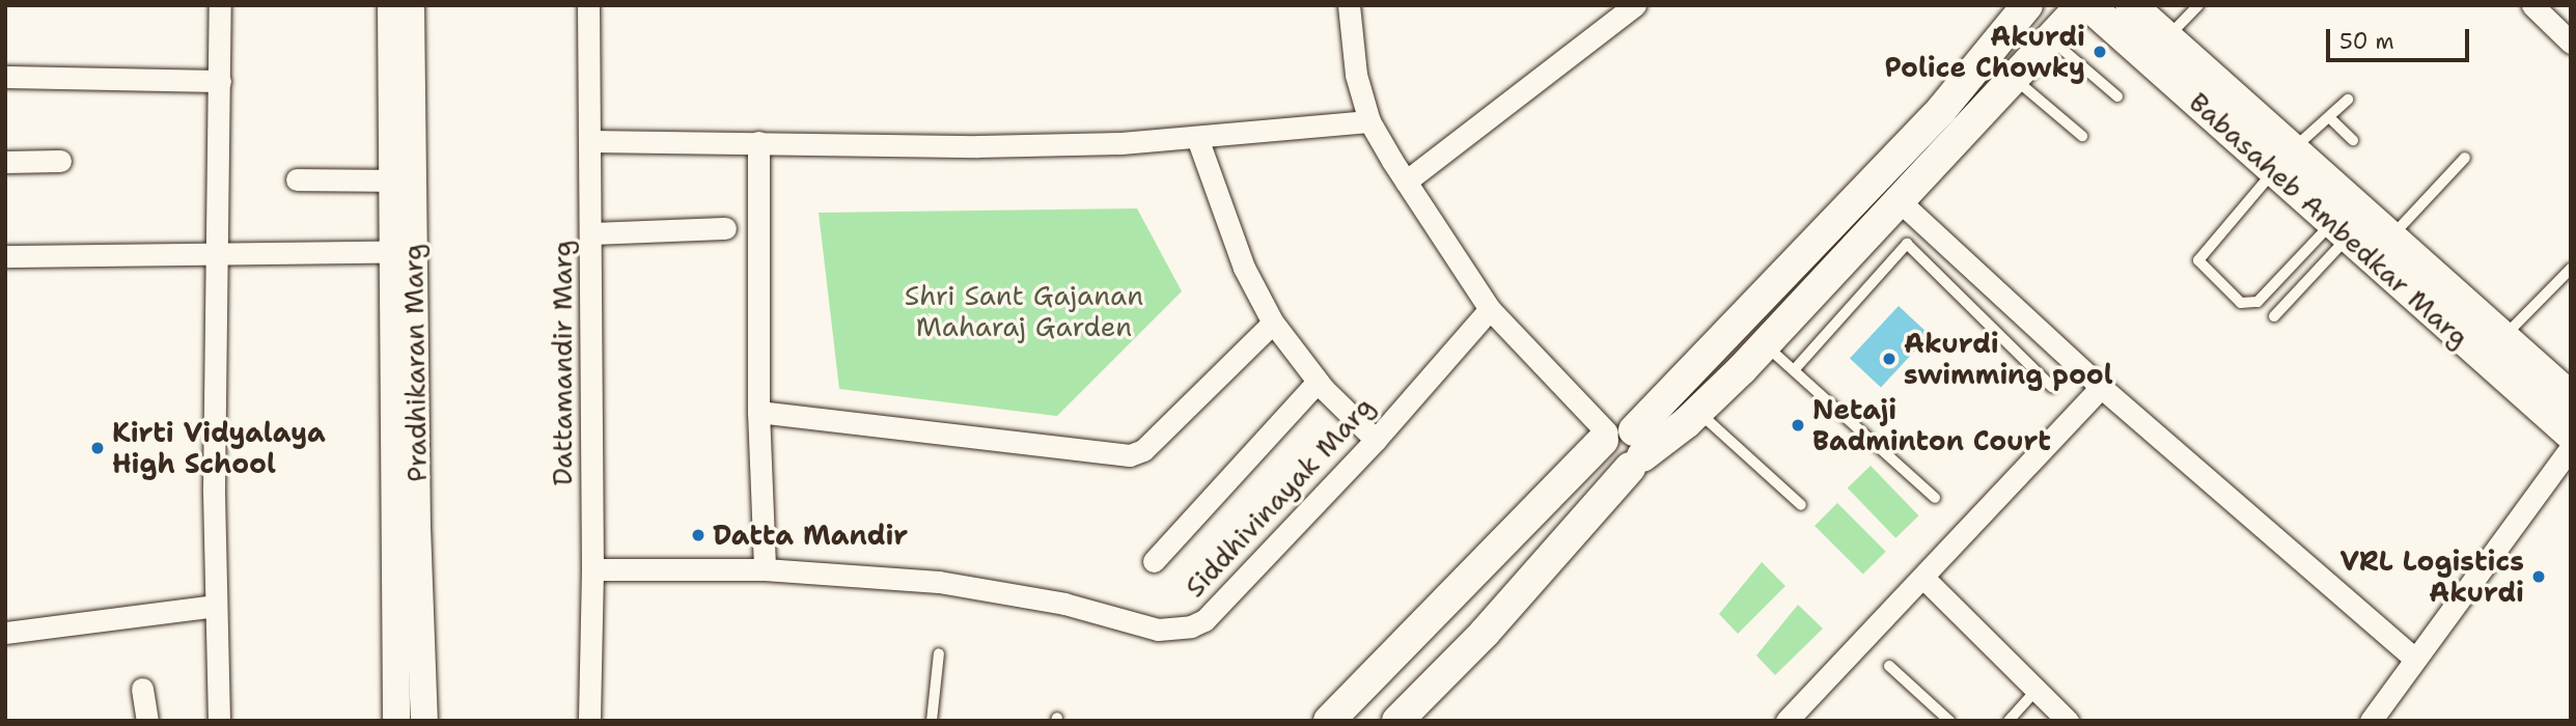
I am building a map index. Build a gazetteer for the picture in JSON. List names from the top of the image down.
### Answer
{
  "streets": {
    "main road": ["Babasaheb Ambedkar Marg"],
    "street": ["Pradhikaran Marg", "Dattamandir Marg", "Siddhivinayak Marg"]
  },
  "crossings": [
    ["Dattamandir Marg", "Siddhivinayak Marg"]
  ],
  "parks": ["Shri Sant Gajanan Maharaj Garden"],
  "places": [
    "Akurdi Police Chowky",
    "Akurdi swimming pool",
    "Netaji Badminton Court",
    "Kirti Vidyalaya High School",
    "Datta Mandir",
    "VRL Logistics Akurdi"
  ],
  "scale_bar": "50 m"
}
